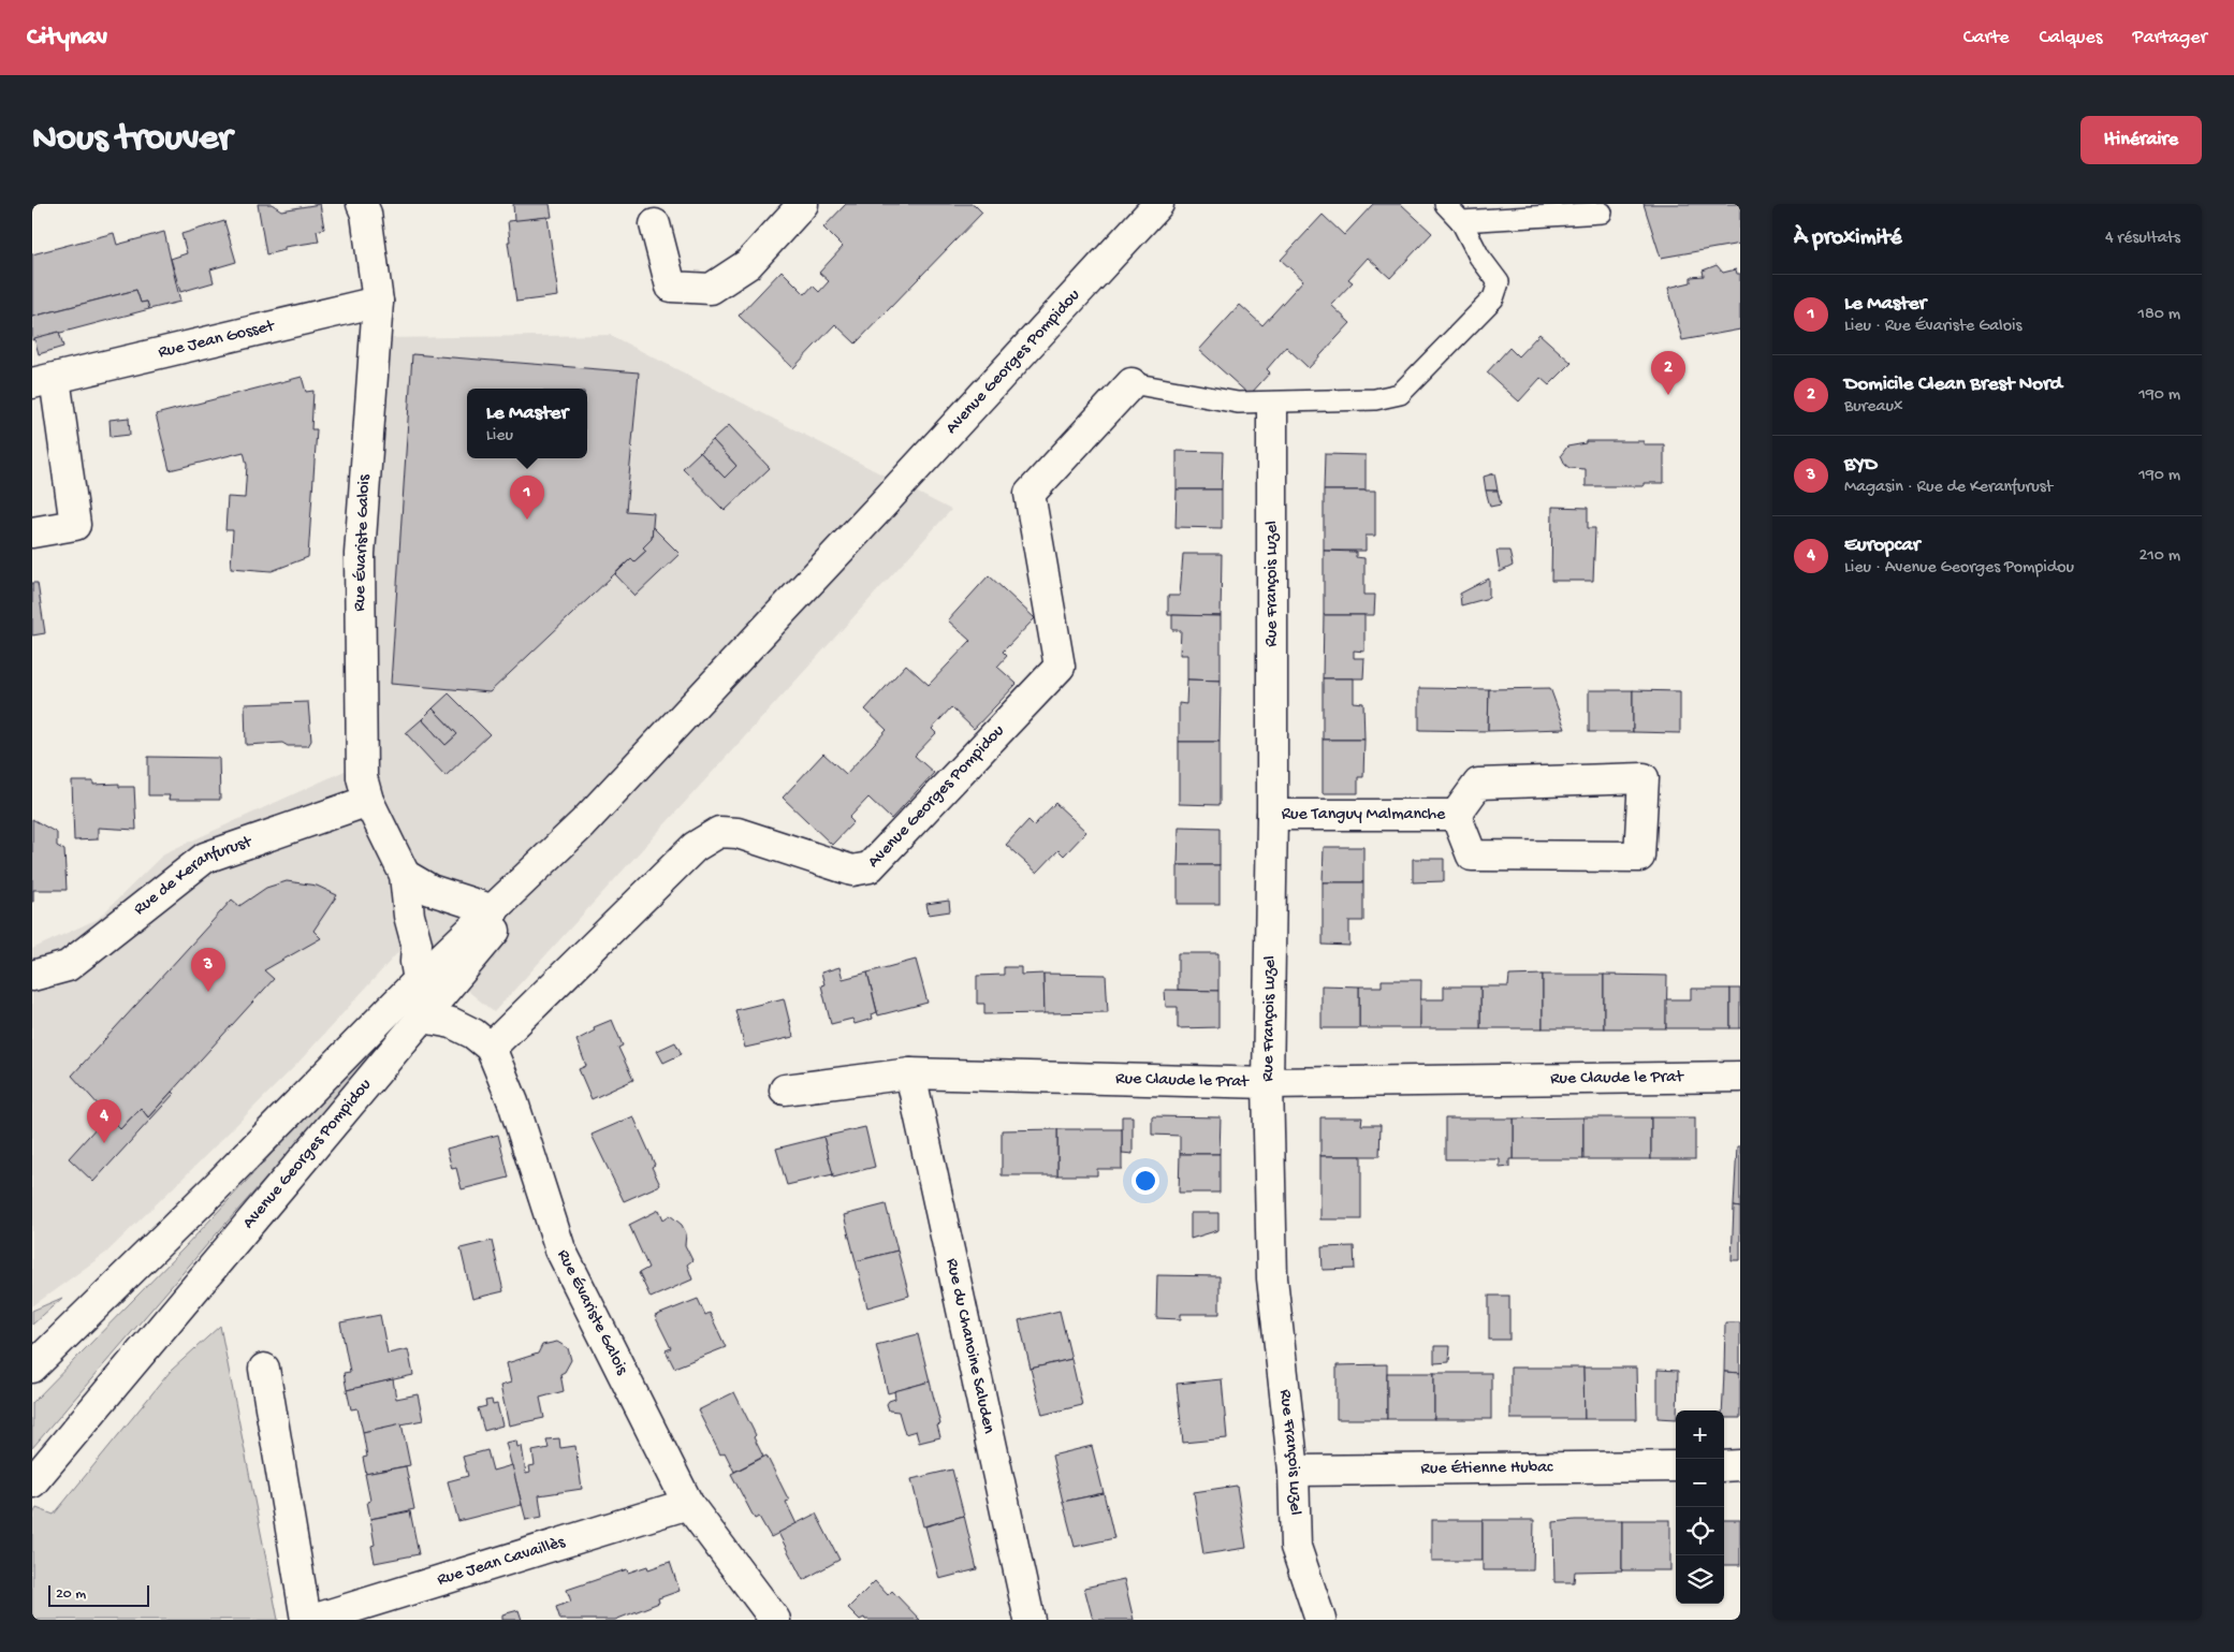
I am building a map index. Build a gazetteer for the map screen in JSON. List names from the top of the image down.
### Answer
{
  "streets": {
    "street": [
      "Rue Jean Gosset",
      "Avenue Georges Pompidou",
      "Rue Évariste Galois",
      "Rue François Luzel",
      "Rue Tanguy Malmanche",
      "Rue de Keranfurust",
      "Rue Claude le Prat",
      "Rue du Chanoine Saluden",
      "Rue Étienne Hubac",
      "Rue Jean Cavaillès"
    ]
  },
  "crossings": [
    ["Rue Jean Gosset", "Rue Évariste Galois"],
    ["Avenue Georges Pompidou", "Rue Évariste Galois"],
    ["Rue Évariste Galois", "Rue de Keranfurust"],
    ["Rue Évariste Galois", "Rue Jean Cavaillès"],
    ["Rue François Luzel", "Rue Tanguy Malmanche"],
    ["Rue François Luzel", "Rue Claude le Prat"],
    ["Rue François Luzel", "Rue Étienne Hubac"],
    ["Rue Claude le Prat", "Rue du Chanoine Saluden"]
  ],
  "scale_bar": "20 m",
  "page": {
    "header": "Citynav",
    "nav": ["Carte", "Calques", "Partager"],
    "buttons": "Itinéraire",
    "title": "Nous trouver",
    "heading": ["À proximité", "4 résultats"],
    "list": [
      {
        "mark": "1",
        "name": "Le Master",
        "note": "Lieu · Rue Évariste Galois",
        "value": "180 m"
      },
      {
        "mark": "2",
        "name": "Domicile Clean Brest Nord",
        "note": "Bureaux",
        "value": "190 m"
      },
      {
        "mark": "3",
        "name": "BYD",
        "note": "Magasin · Rue de Keranfurust",
        "value": "190 m"
      },
      {
        "mark": "4",
        "name": "Europcar",
        "note": "Lieu · Avenue Georges Pompidou",
        "value": "210 m"
      }
    ],
    "pins": [
      "2",
      "1",
      "3",
      "4"
    ],
    "popup": ["Le Master", "Lieu"],
    "map_buttons": ["+", "−"],
    "scale": "20 m"
  }
}
